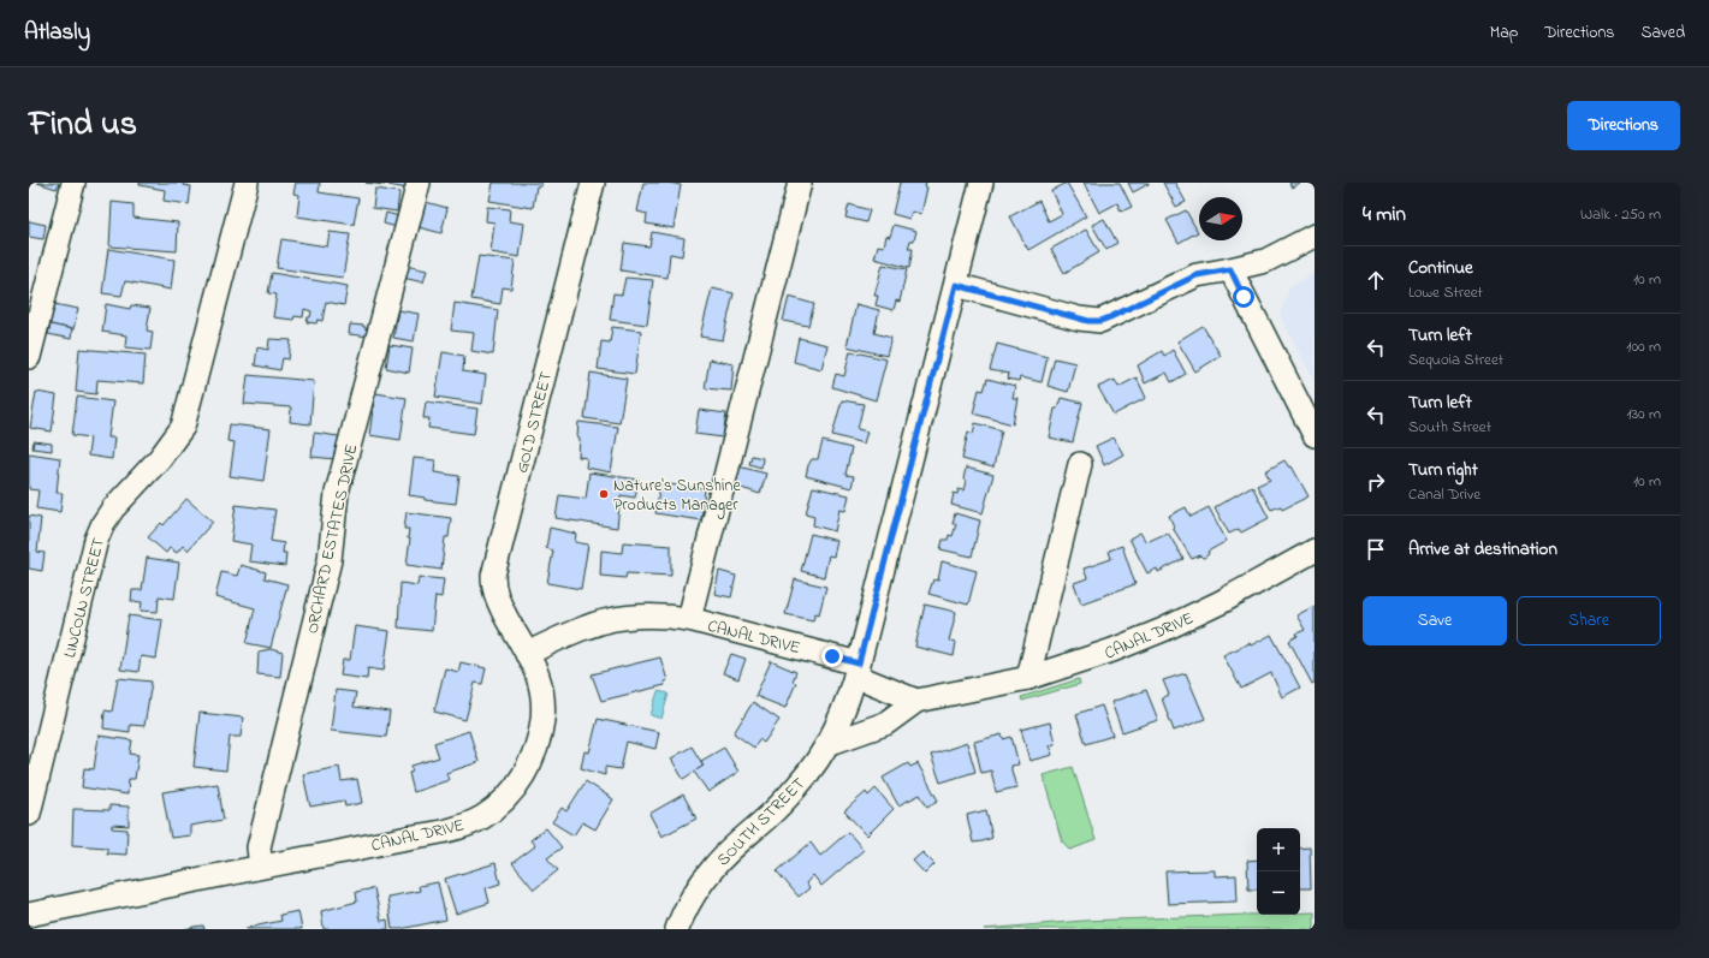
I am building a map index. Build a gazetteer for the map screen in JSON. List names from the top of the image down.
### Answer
{
  "streets": {
    "street": [
      "GOLD STREET",
      "ORCHARD ESTATES DRIVE",
      "LINCOLN STREET",
      "CANAL DRIVE",
      "SOUTH STREET"
    ]
  },
  "crossings": [
    ["GOLD STREET", "CANAL DRIVE"],
    ["ORCHARD ESTATES DRIVE", "CANAL DRIVE"],
    ["CANAL DRIVE", "SOUTH STREET"]
  ],
  "places": ["Nature's Sunshine Products Manager"],
  "north": "right",
  "page": {
    "header": "Atlasly",
    "nav": ["Map", "Directions", "Saved"],
    "title": "Find us",
    "buttons": [
      "Directions",
      ["Save", "Share"]
    ],
    "heading": ["4 min", "Walk · 250 m"],
    "list": [
      ["Continue", "Lowe Street", "10 m"],
      ["Turn left", "Sequoia Street", "100 m"],
      ["Turn left", "South Street", "130 m"],
      ["Turn right", "Canal Drive", "10 m"],
      "Arrive at destination"
    ],
    "map_buttons": ["+", "−"]
  }
}
